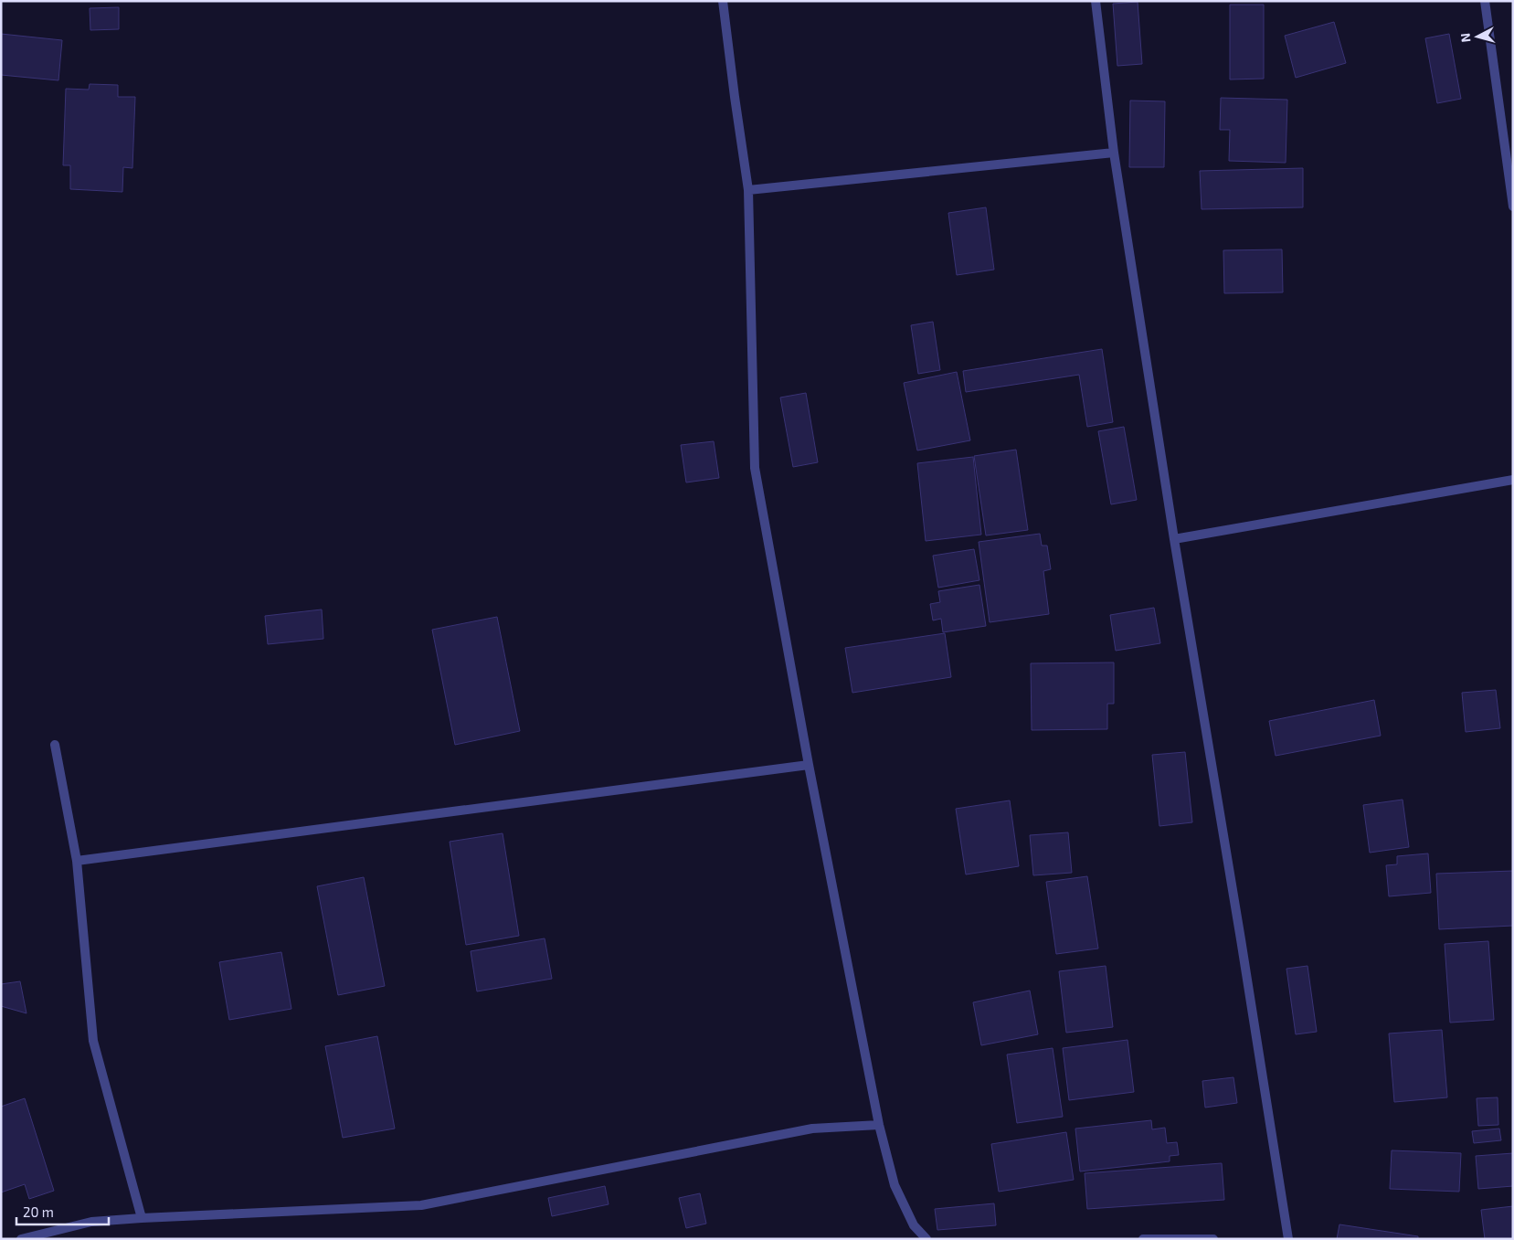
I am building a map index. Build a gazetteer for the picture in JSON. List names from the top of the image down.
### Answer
{
  "scale_bar": "20 m",
  "north": "left"
}
